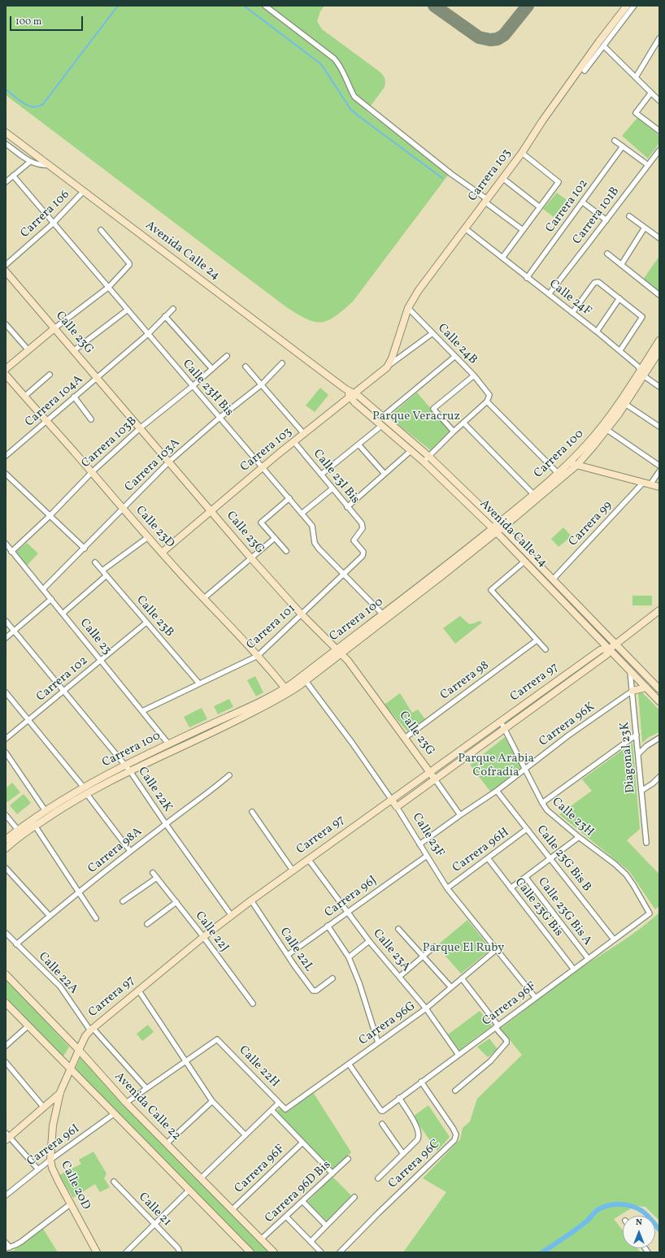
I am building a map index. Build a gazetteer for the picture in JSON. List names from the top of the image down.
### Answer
{
  "streets": {
    "main road": [
      "Carrera 103",
      "Avenida Calle 24",
      "Calle 23G",
      "Carrera 100",
      "Calle 23D",
      "Carrera 97",
      "Calle 23F",
      "Avenida Calle 22",
      "Calle 20D"
    ],
    "street": [
      "Carrera 102",
      "Carrera 106",
      "Carrera 101B",
      "Calle 24F",
      "Calle 24B",
      "Calle 23H Bis",
      "Carrera 104A",
      "Carrera 103B",
      "Carrera 103A",
      "Calle 23I Bis",
      "Carrera 99",
      "Calle 23B",
      "Carrera 101",
      "Calle 23",
      "Carrera 98",
      "Carrera 96K",
      "Diagonal 23K",
      "Calle 22K",
      "Calle 23H",
      "Carrera 98A",
      "Carrera 96H",
      "Calle 23G Bis B",
      "Carrera 96J",
      "Calle 23G Bis",
      "Calle 23G Bis A",
      "Calle 22J",
      "Calle 22L",
      "Calle 23A",
      "Calle 22A",
      "Carrera 96F",
      "Carrera 96G",
      "Calle 22H",
      "Carrera 96I",
      "Carrera 96C",
      "Carrera 96D Bis",
      "Calle 21"
    ]
  },
  "crossings": [
    ["Carrera 103", "Avenida Calle 24"],
    ["Carrera 103", "Calle 24F"],
    ["Carrera 103", "Calle 23G"],
    ["Carrera 103", "Calle 24B"],
    ["Carrera 103", "Calle 23H Bis"],
    ["Carrera 103", "Calle 23I Bis"],
    ["Carrera 103", "Calle 23D"],
    ["Carrera 102", "Calle 24F"],
    ["Carrera 102", "Calle 23B"],
    ["Carrera 102", "Calle 23"],
    ["Carrera 102", "Calle 22K"],
    ["Carrera 106", "Avenida Calle 24"],
    ["Carrera 106", "Calle 23H Bis"],
    ["Carrera 101B", "Calle 24F"],
    ["Avenida Calle 24", "Carrera 100"],
    ["Avenida Calle 24", "Carrera 99"],
    ["Avenida Calle 24", "Carrera 97"],
    ["Avenida Calle 24", "Diagonal 23K"],
    ["Calle 24F", "Carrera 100"],
    ["Calle 23G", "Carrera 104A"],
    ["Calle 23G", "Carrera 103B"],
    ["Calle 23G", "Carrera 100"],
    ["Calle 23G", "Carrera 103A"],
    ["Calle 23G", "Carrera 101"],
    ["Calle 23G", "Carrera 98"],
    ["Calle 23G", "Carrera 97"],
    ["Calle 23G", "Carrera 96K"],
    ["Calle 23H Bis", "Carrera 104A"],
    ["Calle 23H Bis", "Carrera 103B"],
    ["Calle 23H Bis", "Carrera 100"],
    ["Calle 23H Bis", "Carrera 103A"],
    ["Calle 23H Bis", "Carrera 101"],
    ["Carrera 104A", "Calle 23D"],
    ["Carrera 103B", "Calle 23D"],
    ["Carrera 103B", "Calle 23"],
    ["Carrera 100", "Calle 23D"],
    ["Carrera 100", "Calle 23"],
    ["Carrera 100", "Calle 22K"],
    ["Carrera 100", "Calle 23F"],
    ["Carrera 103A", "Calle 23D"],
    ["Carrera 103A", "Calle 23"],
    ["Calle 23I Bis", "Carrera 101"],
    ["Calle 23D", "Carrera 101"],
    ["Calle 23B", "Carrera 101"],
    ["Carrera 101", "Calle 23"],
    ["Carrera 97", "Calle 22K"],
    ["Carrera 97", "Calle 23H"],
    ["Carrera 97", "Calle 23F"],
    ["Carrera 97", "Calle 22J"],
    ["Carrera 97", "Calle 22L"],
    ["Carrera 97", "Calle 23A"],
    ["Carrera 97", "Calle 22A"],
    ["Carrera 97", "Avenida Calle 22"],
    ["Carrera 97", "Calle 20D"],
    ["Carrera 96K", "Diagonal 23K"],
    ["Carrera 96K", "Calle 23H"],
    ["Carrera 96K", "Calle 23F"],
    ["Carrera 96K", "Calle 23G Bis B"],
    ["Calle 22K", "Carrera 98A"],
    ["Calle 23H", "Carrera 96F"],
    ["Calle 23F", "Carrera 96H"],
    ["Calle 23F", "Carrera 96J"],
    ["Calle 23F", "Carrera 96F"],
    ["Calle 23F", "Carrera 96G"],
    ["Carrera 98A", "Calle 22A"],
    ["Carrera 96H", "Calle 23G Bis B"],
    ["Carrera 96H", "Calle 23G Bis"],
    ["Calle 23G Bis B", "Carrera 96F"],
    ["Carrera 96J", "Calle 22L"],
    ["Carrera 96J", "Calle 23A"],
    ["Calle 23G Bis", "Carrera 96F"],
    ["Calle 23G Bis A", "Carrera 96F"],
    ["Calle 23A", "Carrera 96F"],
    ["Calle 23A", "Carrera 96G"],
    ["Carrera 96F", "Carrera 96G"],
    ["Carrera 96F", "Avenida Calle 22"],
    ["Carrera 96F", "Carrera 96C"],
    ["Carrera 96G", "Calle 22H"],
    ["Avenida Calle 22", "Carrera 96D Bis"],
    ["Carrera 96I", "Calle 20D"]
  ],
  "parks": ["Parque Veracruz", "Parque Arabia Cofradía", "Parque El Ruby"],
  "scale_bar": "100 m",
  "north": "top"
}
